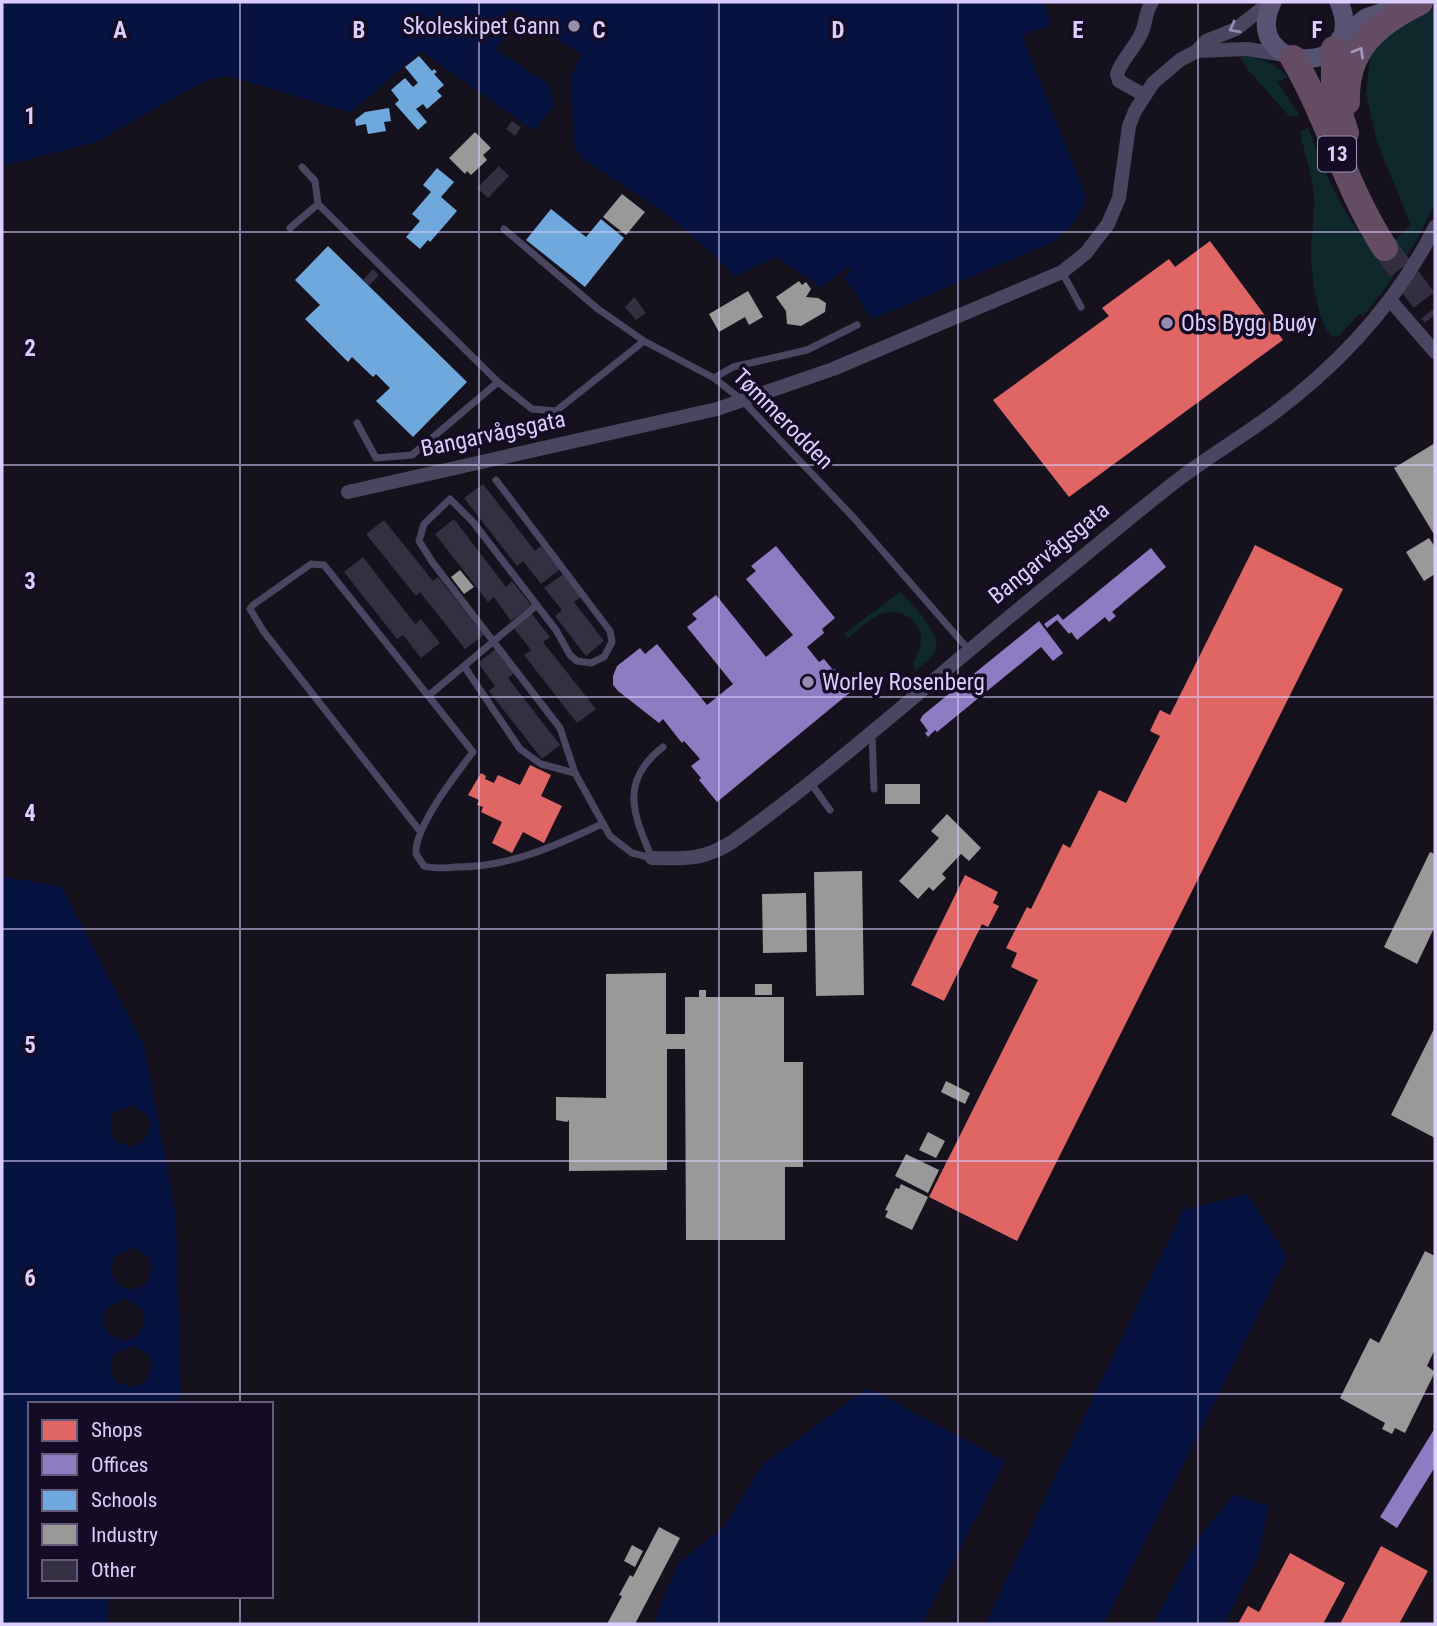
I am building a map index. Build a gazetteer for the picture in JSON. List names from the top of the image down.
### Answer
{
  "streets": {
    "highway": ["13"],
    "street": ["Bangarvågsgata"],
    "lane": ["Tømmerodden"]
  },
  "crossings": [
    ["13", "Bangarvågsgata"],
    ["Tømmerodden", "Bangarvågsgata"]
  ],
  "places": ["Skoleskipet Gann", "Obs Bygg Buøy", "Worley Rosenberg"],
  "legend": [
    "Shops",
    "Offices",
    "Schools",
    "Industry",
    "Other"
  ],
  "grid": {
    "columns": [
      "A",
      "B",
      "C",
      "D",
      "E",
      "F"
    ],
    "rows": [
      "1",
      "2",
      "3",
      "4",
      "5",
      "6"
    ]
  }
}
